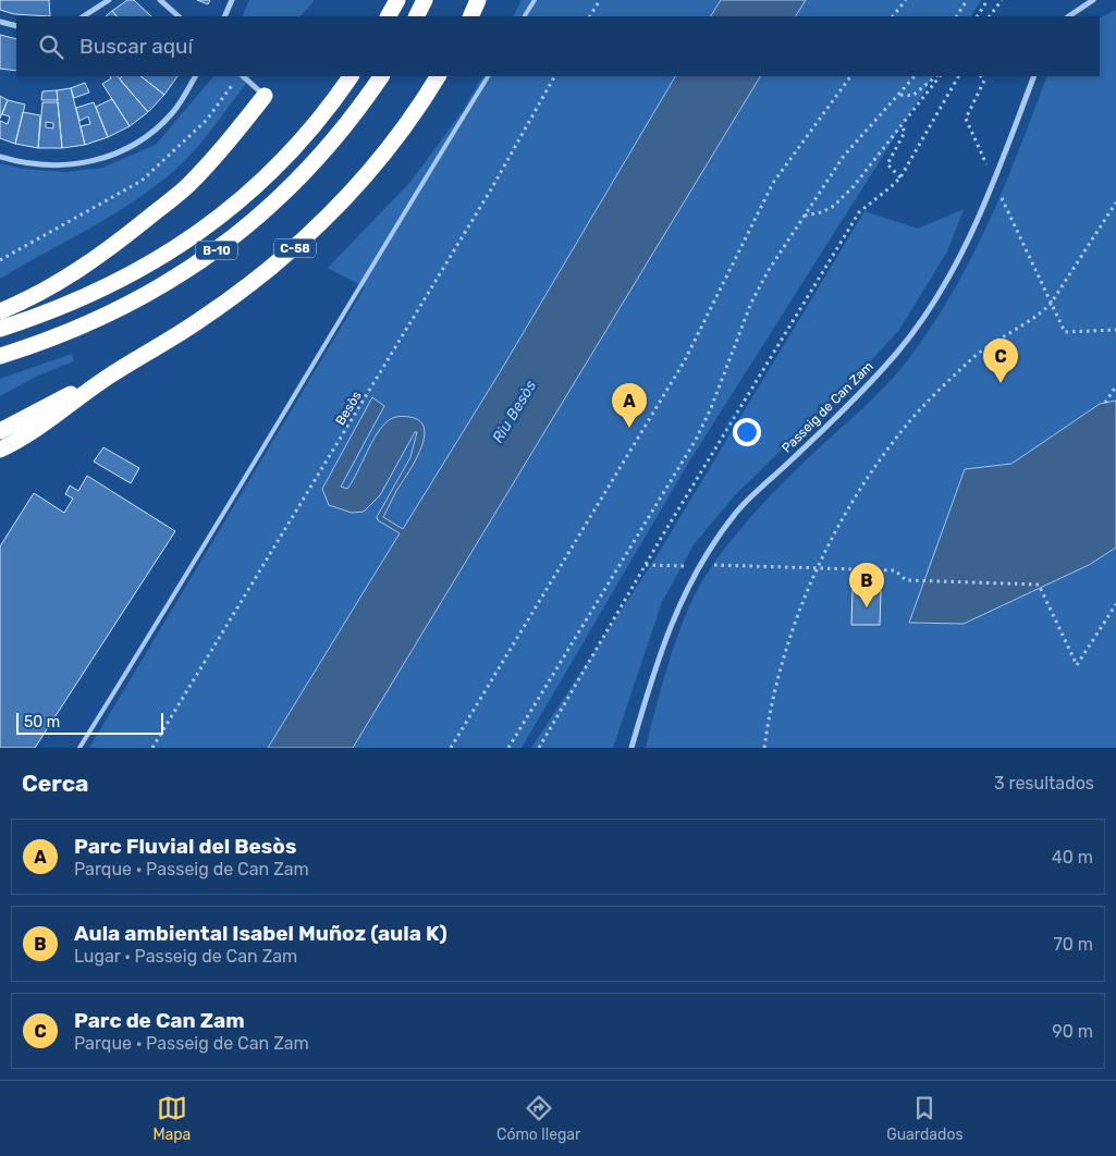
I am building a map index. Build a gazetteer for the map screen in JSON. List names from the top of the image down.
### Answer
{
  "streets": {
    "highway": ["C-58", "B-10"],
    "street": ["Passeig de Can Zam"],
    "path": ["Besòs"]
  },
  "water": ["Riu Besòs"],
  "scale_bar": "50 m",
  "page": {
    "search": "Buscar aquí",
    "pins": ["C", "A", "B"],
    "scale": "50 m",
    "heading": ["Cerca", "3 resultados"],
    "list": [
      {
        "mark": "A",
        "name": "Parc Fluvial del Besòs",
        "note": "Parque · Passeig de Can Zam",
        "value": "40 m"
      },
      {
        "mark": "B",
        "name": "Aula ambiental Isabel Muñoz (aula K)",
        "note": "Lugar · Passeig de Can Zam",
        "value": "70 m"
      },
      {
        "mark": "C",
        "name": "Parc de Can Zam",
        "note": "Parque · Passeig de Can Zam",
        "value": "90 m"
      }
    ],
    "nav": ["Mapa", "Cómo llegar", "Guardados"]
  }
}
